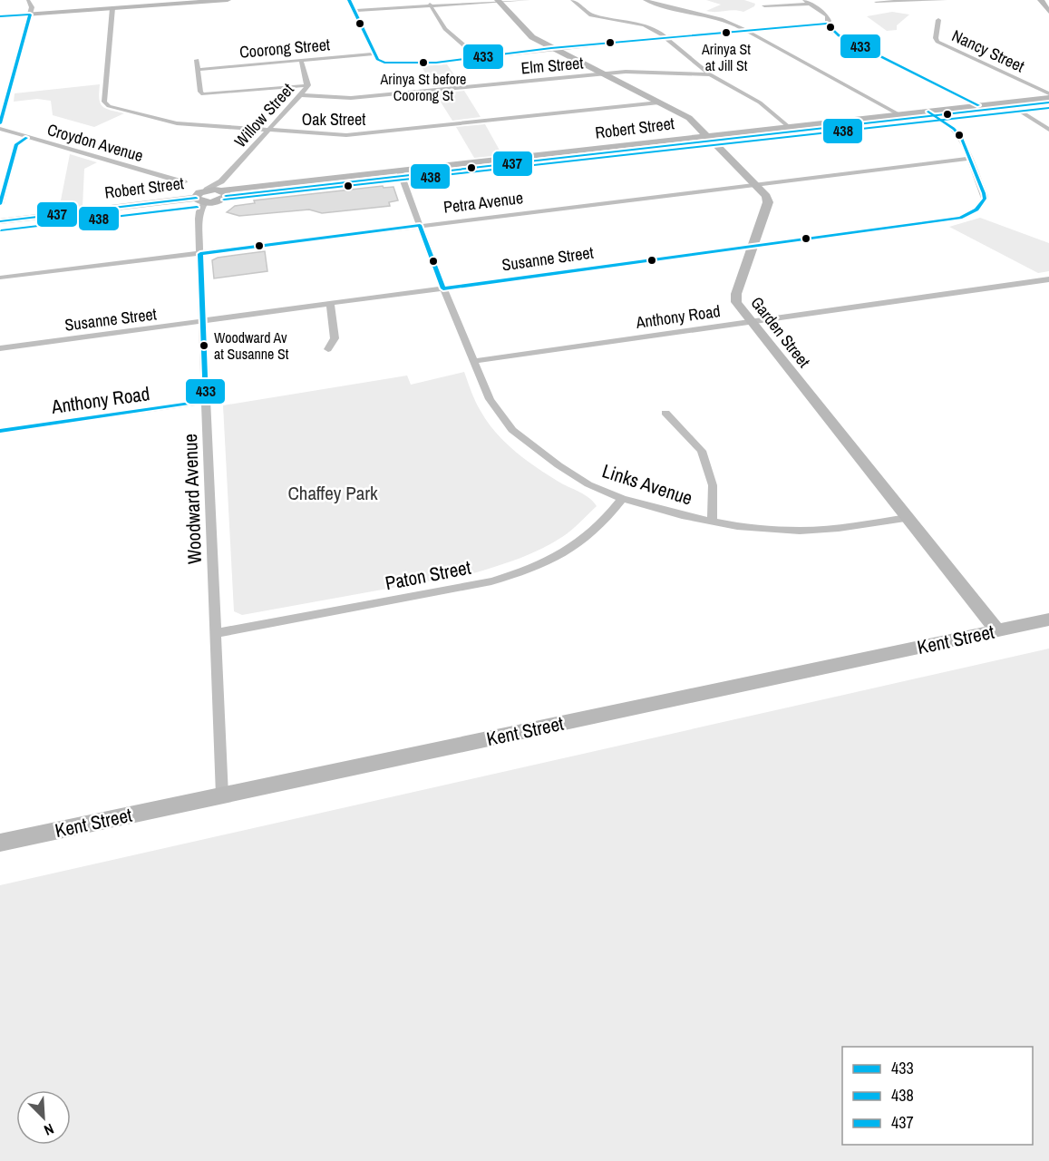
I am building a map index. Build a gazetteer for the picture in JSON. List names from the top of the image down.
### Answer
{
  "streets": {
    "street": [
      "Coorong Street",
      "Nancy Street",
      "Elm Street",
      "Willow Street",
      "Oak Street",
      "Robert Street",
      "Croydon Avenue",
      "Petra Avenue",
      "Susanne Street",
      "Anthony Road",
      "Garden Street",
      "Links Avenue",
      "Woodward Avenue",
      "Paton Street",
      "Kent Street"
    ]
  },
  "crossings": [
    ["Coorong Street", "Willow Street"],
    ["Elm Street", "Willow Street"],
    ["Elm Street", "Garden Street"],
    ["Willow Street", "Oak Street"],
    ["Willow Street", "Robert Street"],
    ["Oak Street", "Garden Street"],
    ["Robert Street", "Susanne Street"],
    ["Robert Street", "Garden Street"],
    ["Robert Street", "Links Avenue"],
    ["Robert Street", "Woodward Avenue"],
    ["Petra Avenue", "Susanne Street"],
    ["Petra Avenue", "Garden Street"],
    ["Petra Avenue", "Links Avenue"],
    ["Petra Avenue", "Woodward Avenue"],
    ["Susanne Street", "Garden Street"],
    ["Susanne Street", "Links Avenue"],
    ["Susanne Street", "Woodward Avenue"],
    ["Anthony Road", "Garden Street"],
    ["Anthony Road", "Links Avenue"],
    ["Anthony Road", "Woodward Avenue"],
    ["Garden Street", "Links Avenue"],
    ["Garden Street", "Kent Street"],
    ["Links Avenue", "Paton Street"],
    ["Woodward Avenue", "Paton Street"],
    ["Woodward Avenue", "Kent Street"]
  ],
  "parks": ["Chaffey Park"],
  "places": ["Arinya St at Jill St", "Arinya St before Coorong St", "Woodward Av at Susanne St"],
  "lines": ["transit line 433", "transit line 437", "transit line 438"],
  "legend": ["433", "438", "437"],
  "north": "bottom right"
}
